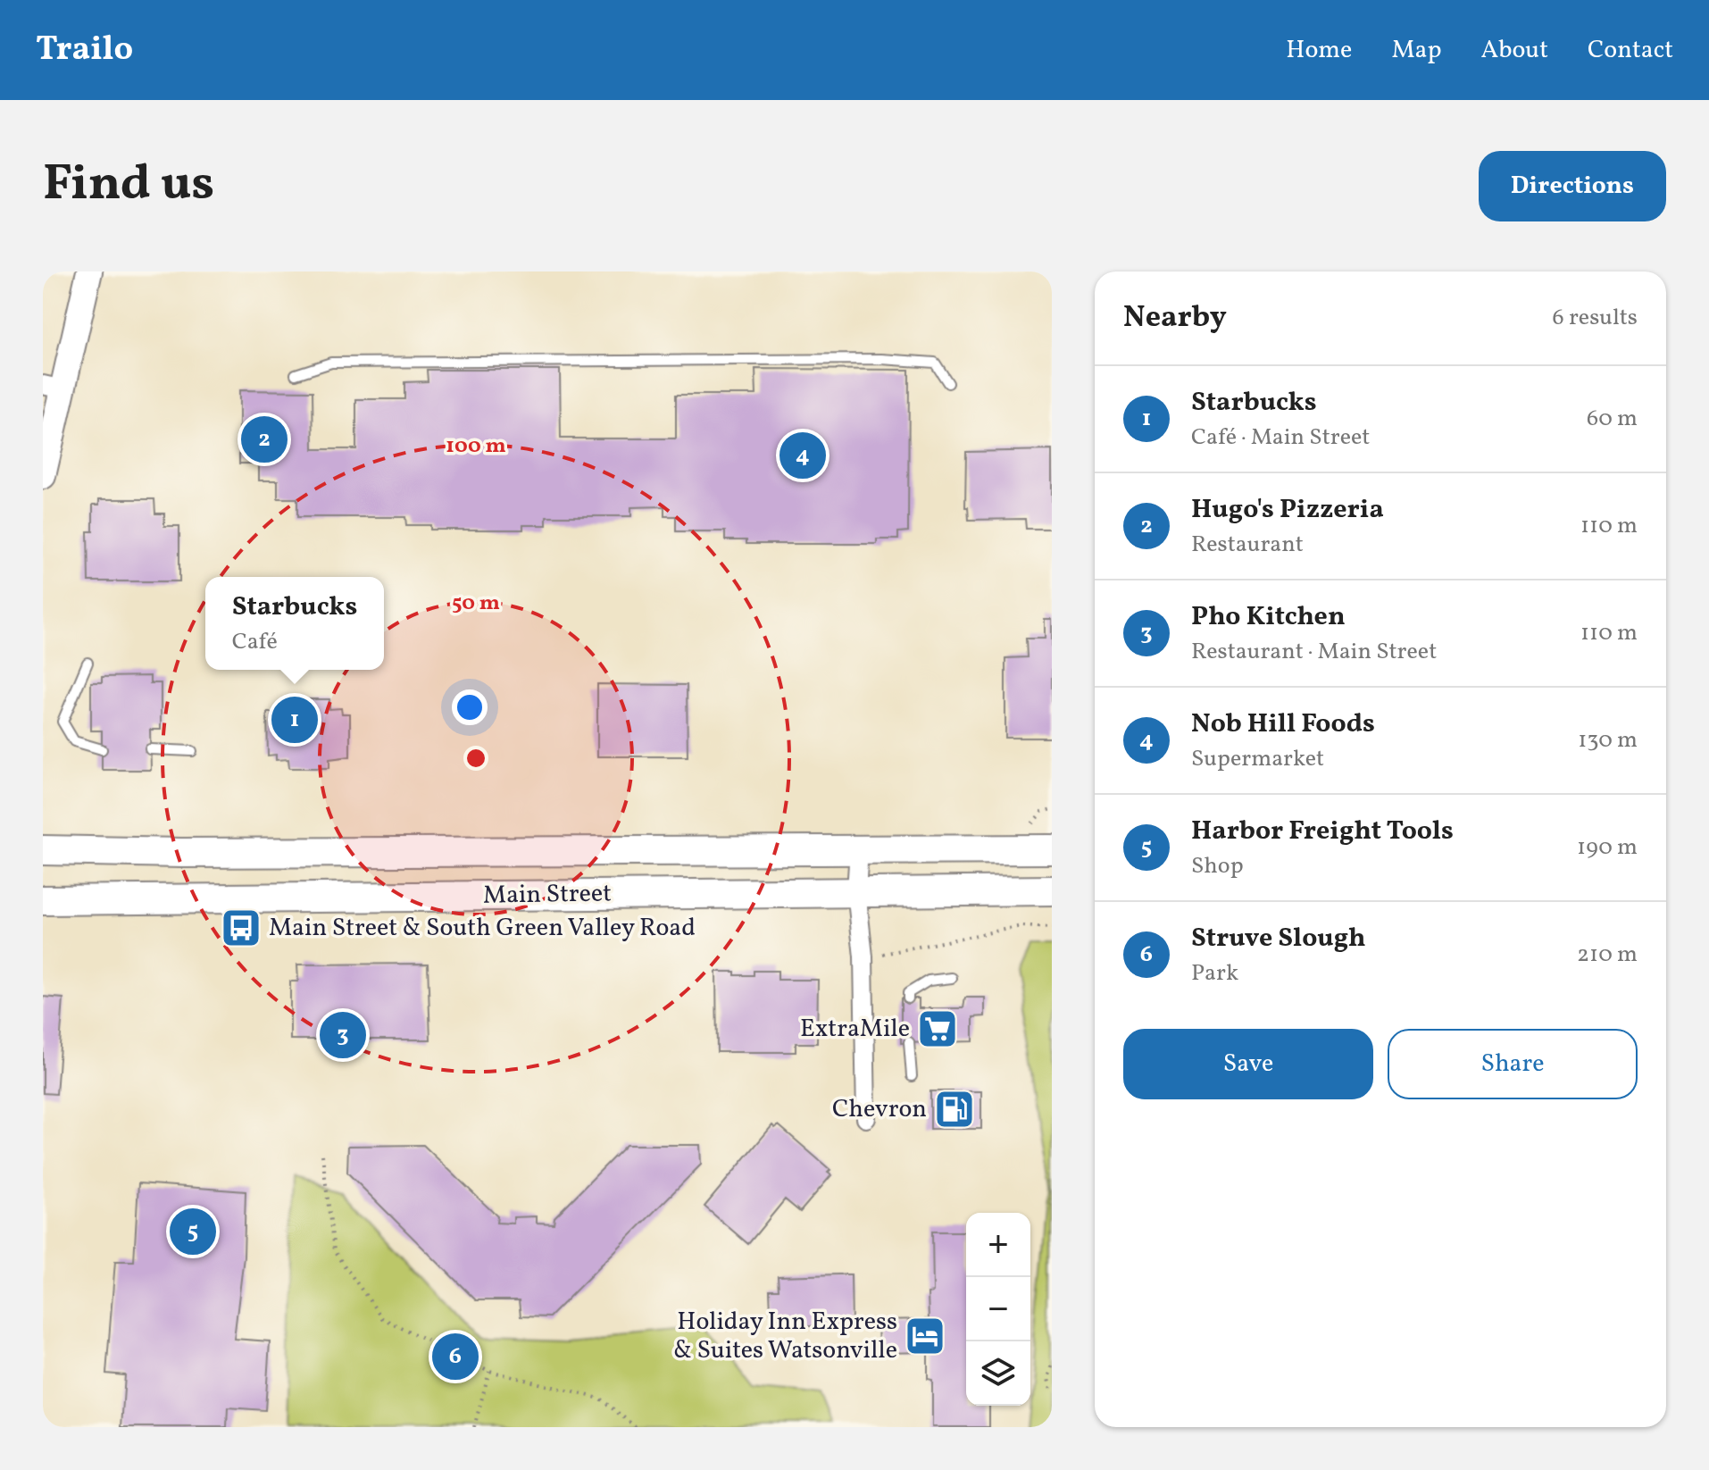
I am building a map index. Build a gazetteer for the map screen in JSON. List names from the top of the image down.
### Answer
{
  "streets": {
    "main road": ["Main Street"]
  },
  "places": {
    "bus stop": ["Main Street & South Green Valley Road"],
    "supermarket": ["ExtraMile"],
    "fuel station": ["Chevron"],
    "hotel": ["Holiday Inn Express & Suites Watsonville"]
  },
  "page": {
    "header": "Trailo",
    "nav": [
      "Home",
      "Map",
      "About",
      "Contact"
    ],
    "title": "Find us",
    "buttons": [
      "Directions",
      ["Save", "Share"]
    ],
    "heading": ["Nearby", "6 results"],
    "list": [
      {
        "mark": "1",
        "name": "Starbucks",
        "note": "Café · Main Street",
        "value": "60 m"
      },
      {
        "mark": "2",
        "name": "Hugo's Pizzeria",
        "note": "Restaurant",
        "value": "110 m"
      },
      {
        "mark": "3",
        "name": "Pho Kitchen",
        "note": "Restaurant · Main Street",
        "value": "110 m"
      },
      {
        "mark": "4",
        "name": "Nob Hill Foods",
        "note": "Supermarket",
        "value": "130 m"
      },
      {
        "mark": "5",
        "name": "Harbor Freight Tools",
        "note": "Shop",
        "value": "190 m"
      },
      {
        "mark": "6",
        "name": "Struve Slough",
        "note": "Park",
        "value": "210 m"
      }
    ],
    "pins": [
      "2",
      "4",
      "1",
      "3",
      "5",
      "6"
    ],
    "popup": ["Starbucks", "Café"],
    "map_buttons": ["+", "−"]
  },
  "rings": ["100 m", "50 m"]
}
